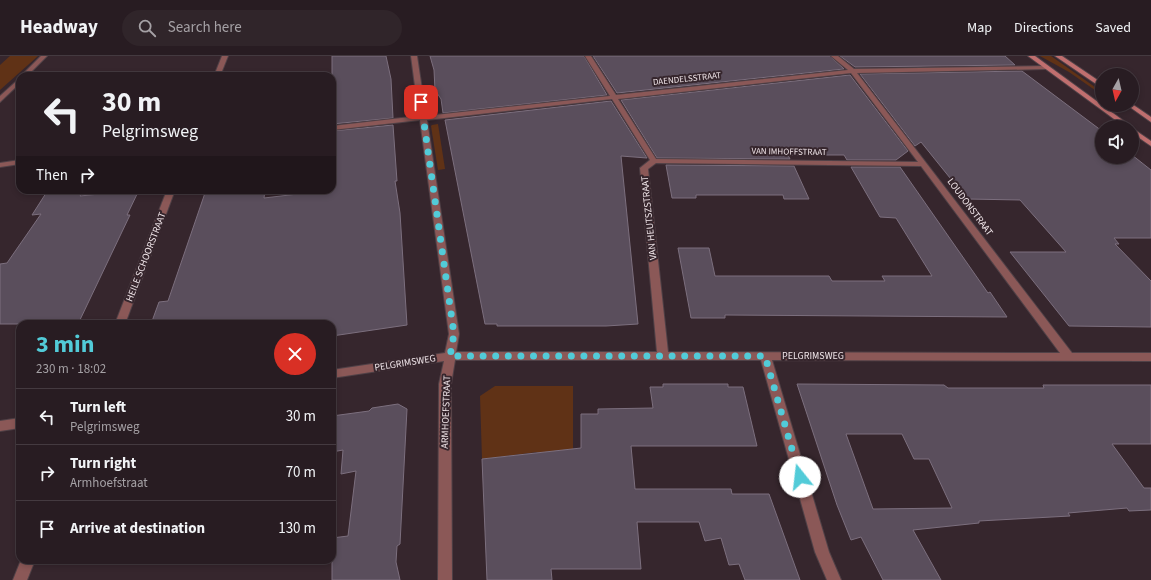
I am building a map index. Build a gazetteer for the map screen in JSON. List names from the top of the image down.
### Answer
{
  "streets": {
    "street": [
      "DAENDELSSTRAAT",
      "VAN IMHOFFSTRAAT",
      "LOUDONSTRAAT",
      "VAN HEUTSZSTRAAT",
      "HEILE SCHOORSTRAAT",
      "PELGRIMSWEG",
      "ARMHOEFSTRAAT"
    ]
  },
  "crossings": [
    ["DAENDELSSTRAAT", "LOUDONSTRAAT"],
    ["DAENDELSSTRAAT", "ARMHOEFSTRAAT"],
    ["VAN IMHOFFSTRAAT", "LOUDONSTRAAT"],
    ["VAN IMHOFFSTRAAT", "VAN HEUTSZSTRAAT"],
    ["LOUDONSTRAAT", "PELGRIMSWEG"],
    ["VAN HEUTSZSTRAAT", "PELGRIMSWEG"],
    ["PELGRIMSWEG", "ARMHOEFSTRAAT"]
  ],
  "north": "bottom",
  "page": {
    "header": "Headway",
    "search": "Search here",
    "nav": ["Map", "Directions", "Saved"],
    "turn": ["30 m", "Pelgrimsweg"],
    "then": "Then",
    "heading": ["3 min", "230 m · 18:02"],
    "list": [
      {
        "name": "Turn left",
        "note": "Pelgrimsweg",
        "value": "30 m"
      },
      {
        "name": "Turn right",
        "note": "Armhoefstraat",
        "value": "70 m"
      },
      {
        "name": "Arrive at destination",
        "value": "130 m"
      }
    ]
  }
}
